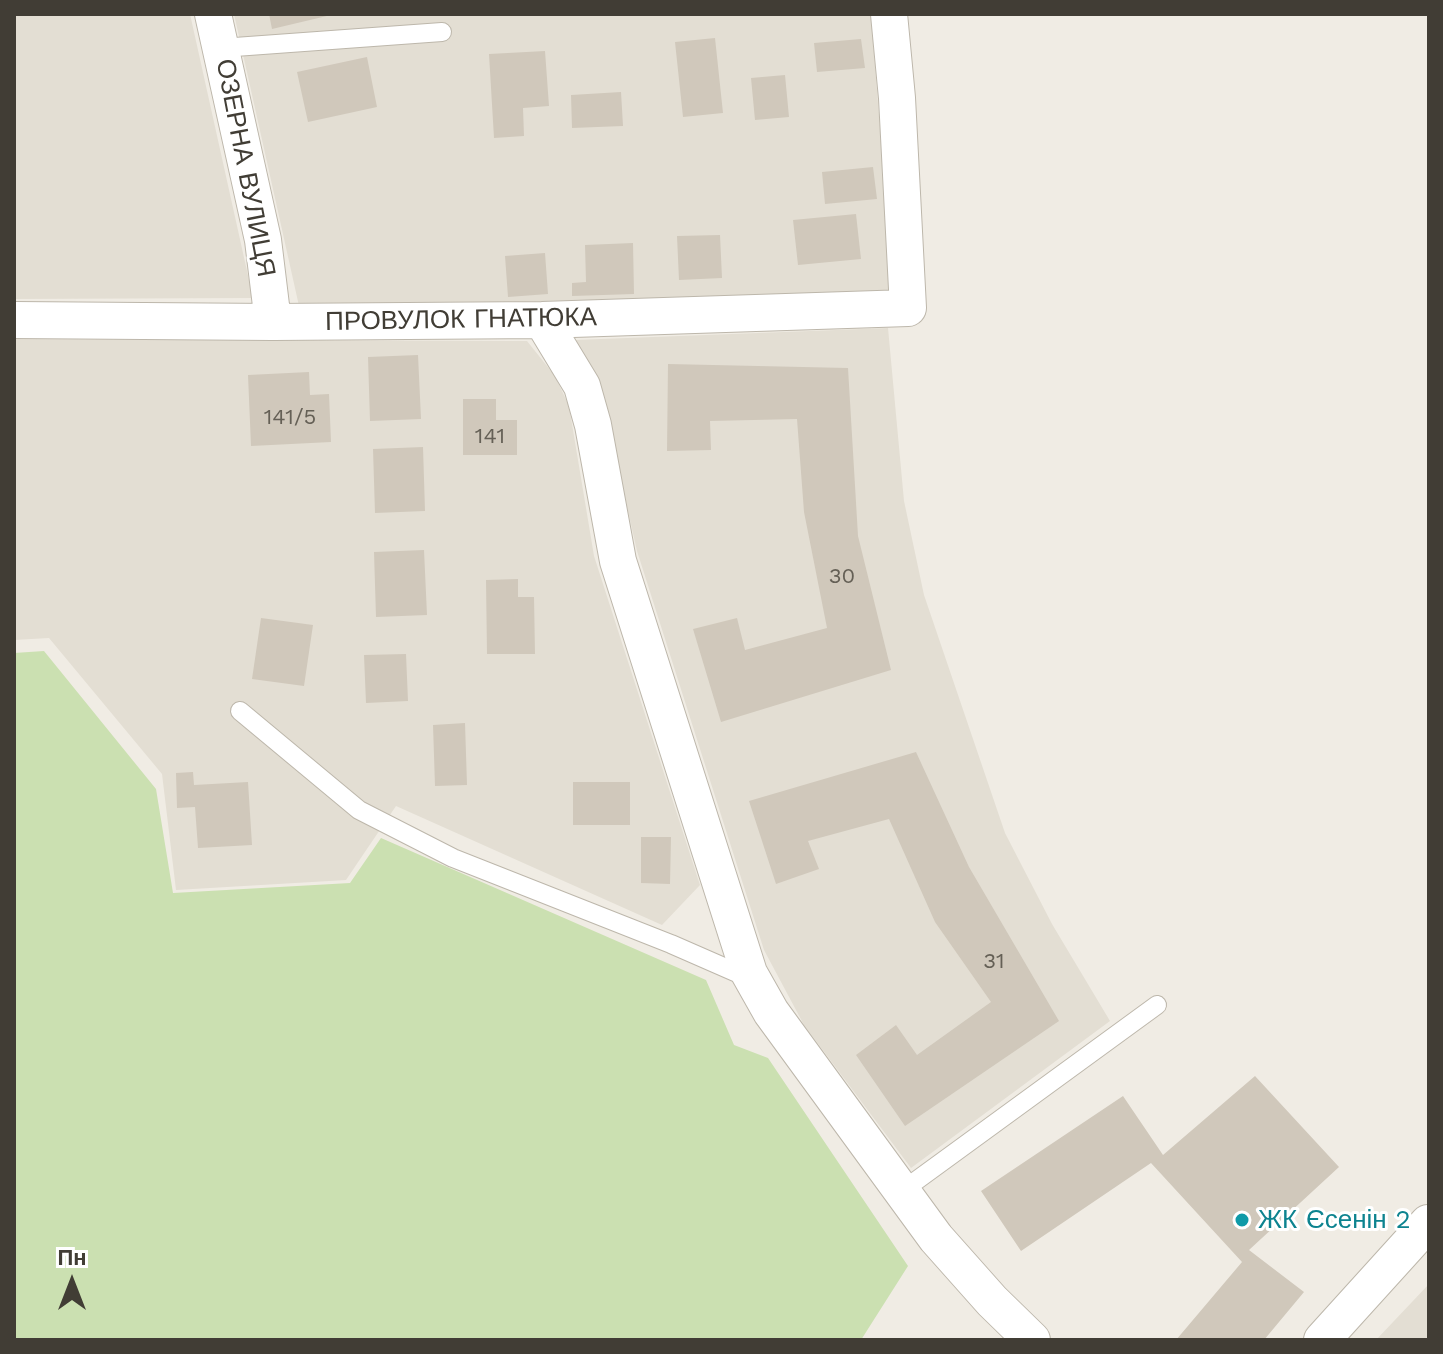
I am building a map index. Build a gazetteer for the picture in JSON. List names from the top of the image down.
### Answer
{
  "streets": {
    "street": ["ОЗЕРНА ВУЛИЦЯ", "ПРОВУЛОК ГНАТЮКА"]
  },
  "crossings": [
    ["ОЗЕРНА ВУЛИЦЯ", "ПРОВУЛОК ГНАТЮКА"]
  ],
  "places": ["ЖК Єсенін 2"],
  "house_numbers": [
    "141/5",
    "141",
    "30",
    "31"
  ],
  "north": "top"
}
